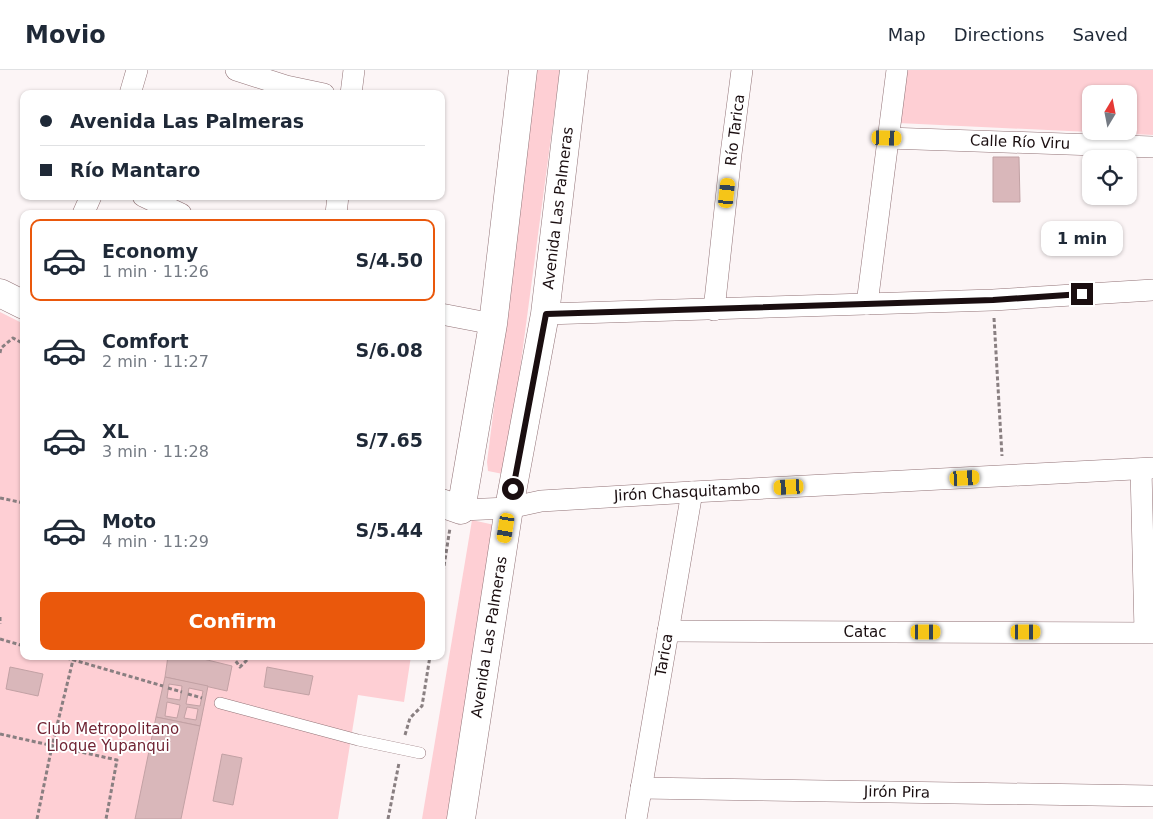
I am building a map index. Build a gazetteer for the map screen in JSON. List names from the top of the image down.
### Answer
{
  "streets": {
    "main road": ["Avenida Las Palmeras"],
    "street": [
      "Río Tarica",
      "Calle Río Viru",
      "Jirón Chasquitambo",
      "Catac",
      "Tarica",
      "Jirón Pira"
    ]
  },
  "crossings": [
    ["Avenida Las Palmeras", "Jirón Chasquitambo"],
    ["Jirón Chasquitambo", "Tarica"],
    ["Catac", "Tarica"],
    ["Tarica", "Jirón Pira"]
  ],
  "parks": ["Club Metropolitano Lloque Yupanqui"],
  "north": "top",
  "page": {
    "header": "Movio",
    "nav": ["Map", "Directions", "Saved"],
    "banner": ["Avenida Las Palmeras", "Río Mantaro"],
    "list": [
      {
        "name": "Economy",
        "note": "1 min · 11:26",
        "value": "S/4.50"
      },
      {
        "name": "Comfort",
        "note": "2 min · 11:27",
        "value": "S/6.08"
      },
      {
        "name": "XL",
        "note": "3 min · 11:28",
        "value": "S/7.65"
      },
      {
        "name": "Moto",
        "note": "4 min · 11:29",
        "value": "S/5.44"
      }
    ],
    "bubble": "1 min",
    "buttons": "Confirm"
  }
}
